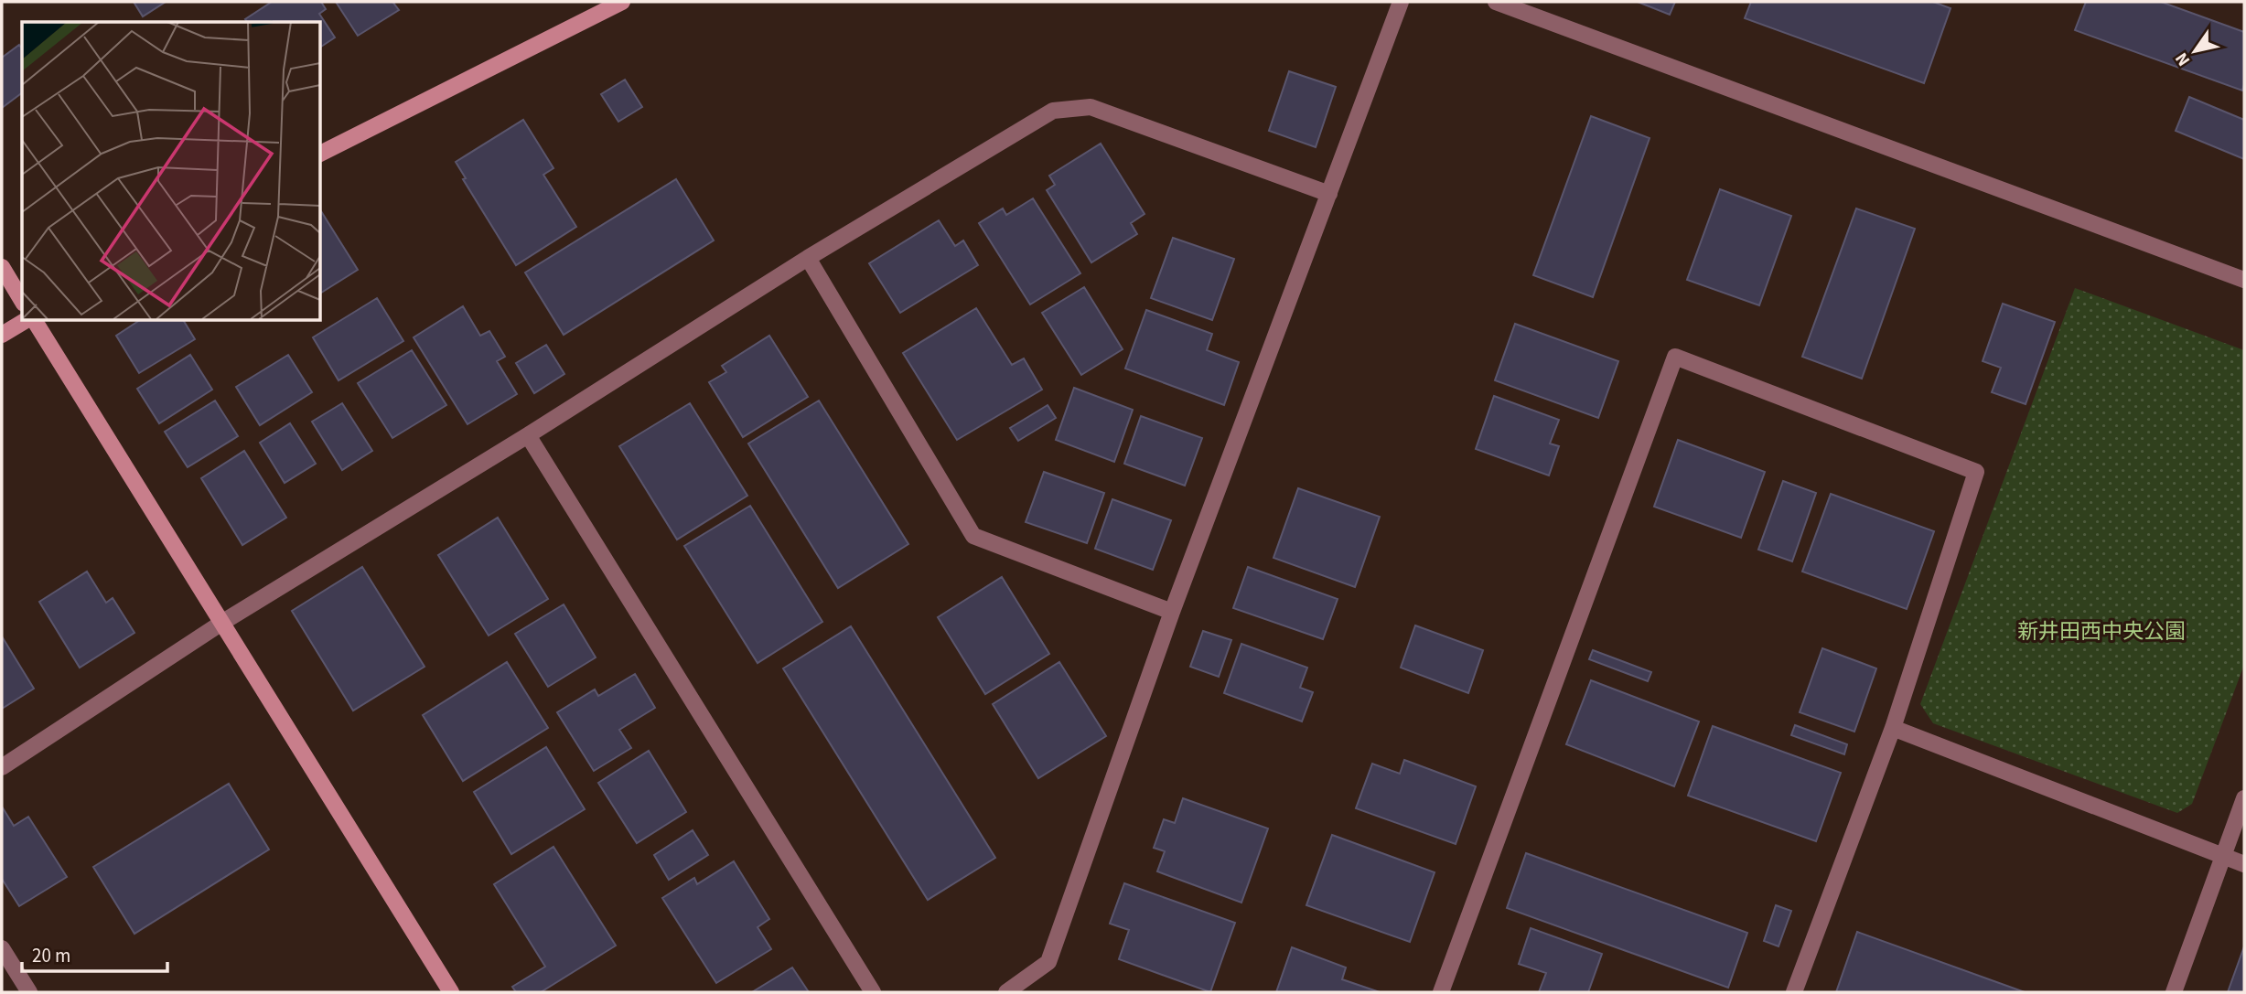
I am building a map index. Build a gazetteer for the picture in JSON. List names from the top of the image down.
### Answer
{
  "parks": ["新井田西中央公園"],
  "scale_bar": "20 m",
  "north": "bottom left"
}
